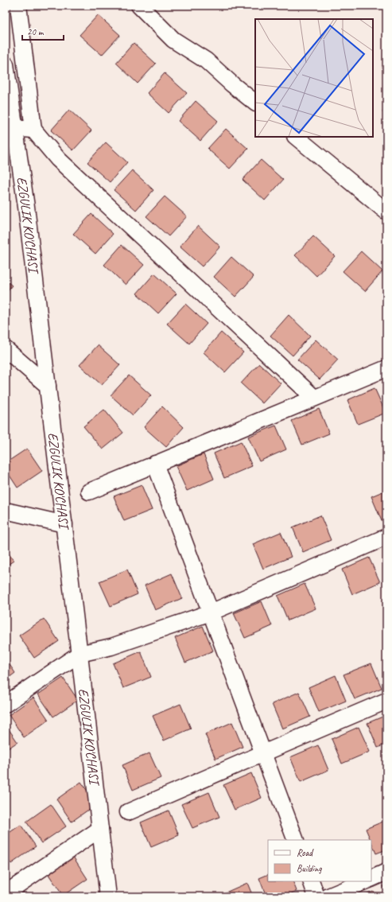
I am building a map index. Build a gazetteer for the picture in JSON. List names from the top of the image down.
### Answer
{
  "streets": {
    "street": ["EZGULIK KO'CHASI"]
  },
  "legend": ["Road", "Building"],
  "scale_bar": "20 m"
}
